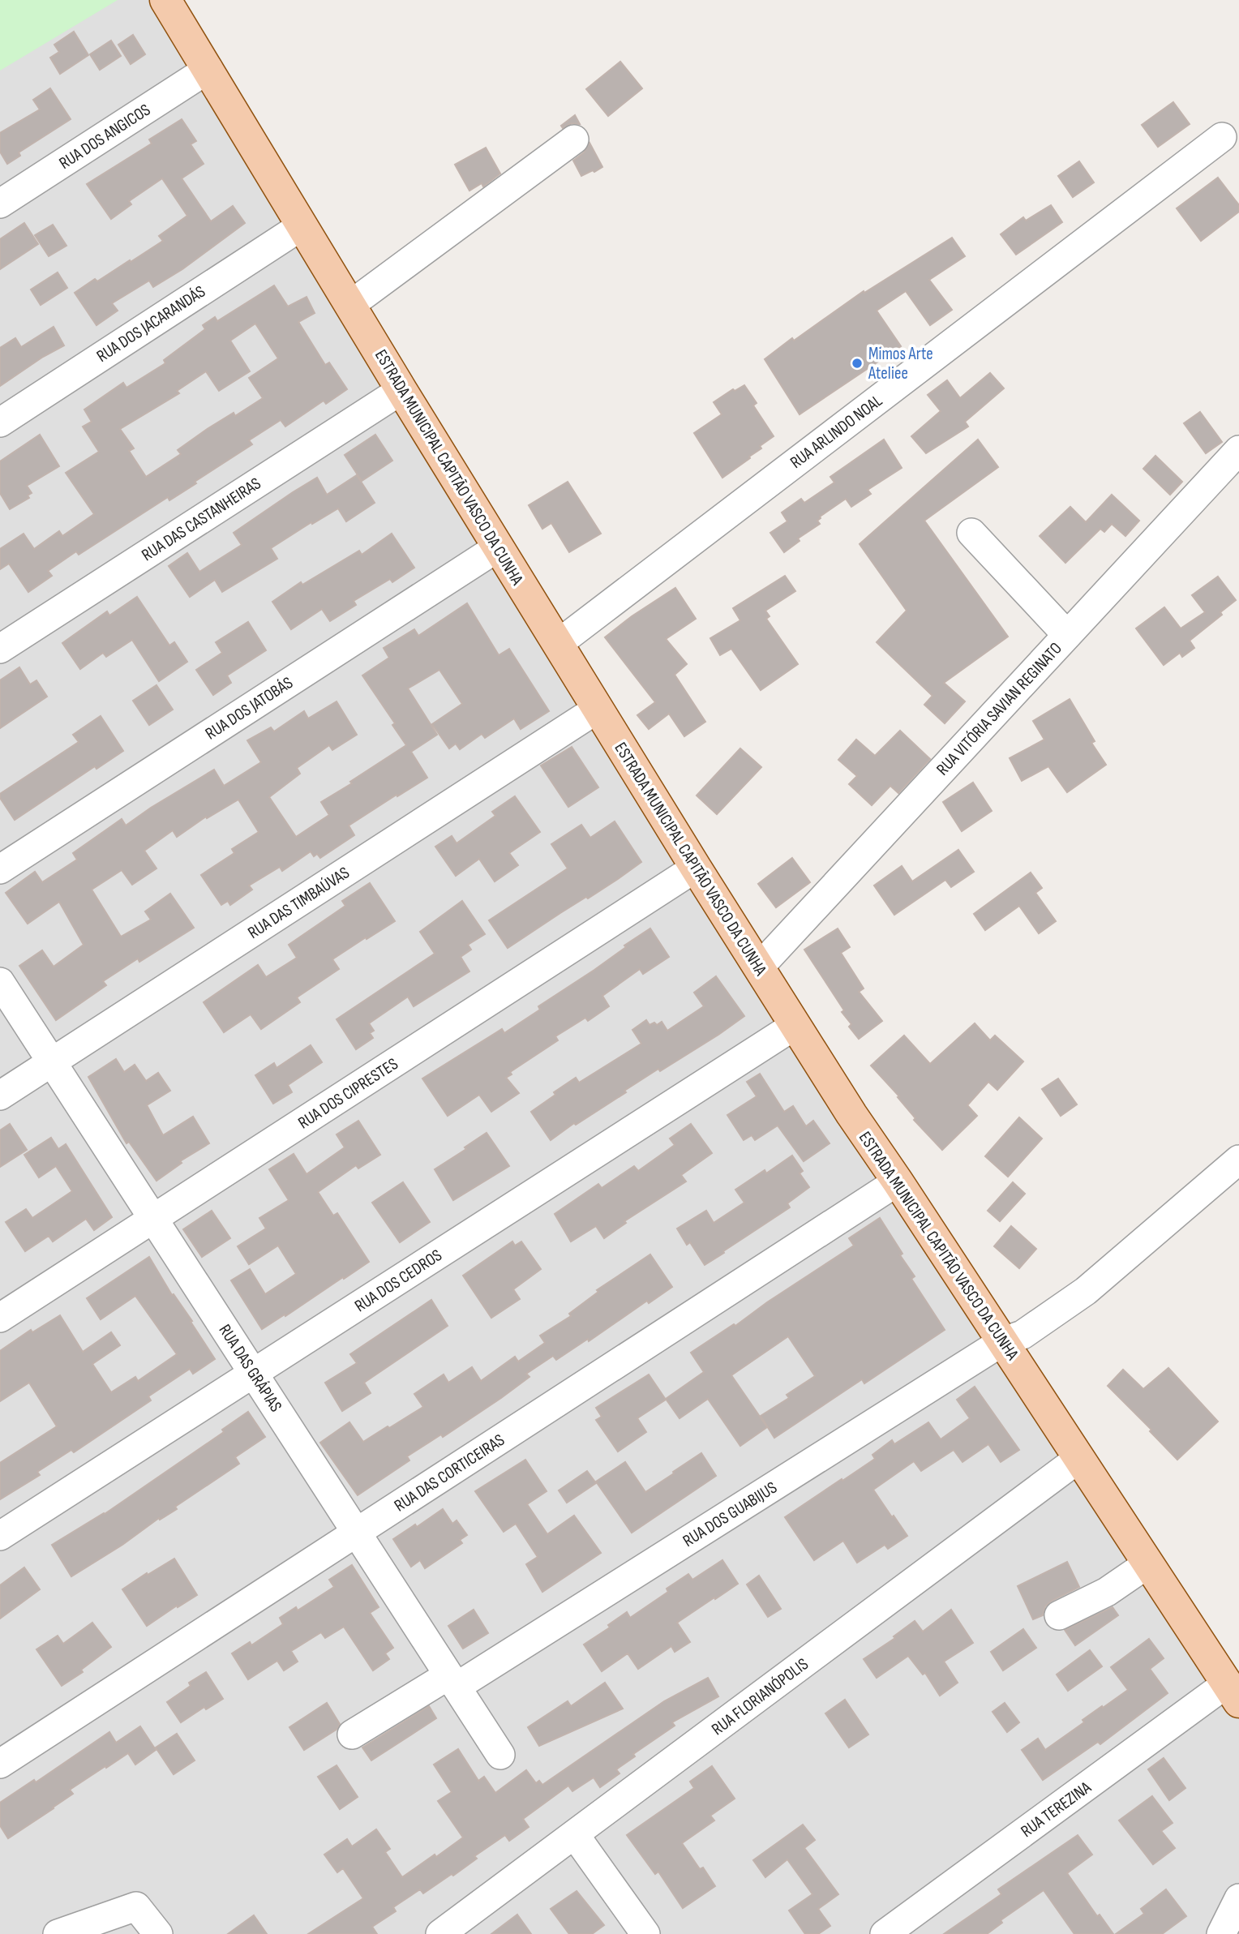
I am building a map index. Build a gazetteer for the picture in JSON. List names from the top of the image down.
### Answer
{
  "streets": {
    "main road": ["ESTRADA MUNICIPAL CAPITÃO VASCO DA CUNHA"],
    "street": [
      "RUA DOS ANGICOS",
      "RUA DOS JACARANDÁS",
      "RUA ARLINDO NOAL",
      "RUA DAS CASTANHEIRAS",
      "RUA DOS JATOBÁS",
      "RUA VITÓRIA SAVIAN REGINATO",
      "RUA DAS TIMBAÚVAS",
      "RUA DOS CIPRESTES",
      "RUA DOS CEDROS",
      "RUA DAS GRÁPIAS",
      "RUA DAS CORTICEIRAS",
      "RUA DOS GUABIJUS",
      "RUA FLORIANÓPOLIS",
      "RUA TEREZINA"
    ]
  },
  "crossings": [
    ["RUA DOS ANGICOS", "ESTRADA MUNICIPAL CAPITÃO VASCO DA CUNHA"],
    ["RUA DOS JACARANDÁS", "ESTRADA MUNICIPAL CAPITÃO VASCO DA CUNHA"],
    ["RUA ARLINDO NOAL", "ESTRADA MUNICIPAL CAPITÃO VASCO DA CUNHA"],
    ["ESTRADA MUNICIPAL CAPITÃO VASCO DA CUNHA", "RUA DAS CASTANHEIRAS"],
    ["ESTRADA MUNICIPAL CAPITÃO VASCO DA CUNHA", "RUA DOS JATOBÁS"],
    ["ESTRADA MUNICIPAL CAPITÃO VASCO DA CUNHA", "RUA VITÓRIA SAVIAN REGINATO"],
    ["ESTRADA MUNICIPAL CAPITÃO VASCO DA CUNHA", "RUA DAS TIMBAÚVAS"],
    ["ESTRADA MUNICIPAL CAPITÃO VASCO DA CUNHA", "RUA DOS CIPRESTES"],
    ["ESTRADA MUNICIPAL CAPITÃO VASCO DA CUNHA", "RUA DOS CEDROS"],
    ["ESTRADA MUNICIPAL CAPITÃO VASCO DA CUNHA", "RUA DAS CORTICEIRAS"],
    ["ESTRADA MUNICIPAL CAPITÃO VASCO DA CUNHA", "RUA DOS GUABIJUS"],
    ["ESTRADA MUNICIPAL CAPITÃO VASCO DA CUNHA", "RUA FLORIANÓPOLIS"],
    ["ESTRADA MUNICIPAL CAPITÃO VASCO DA CUNHA", "RUA TEREZINA"],
    ["RUA DAS TIMBAÚVAS", "RUA DAS GRÁPIAS"],
    ["RUA DOS CIPRESTES", "RUA DAS GRÁPIAS"],
    ["RUA DOS CEDROS", "RUA DAS GRÁPIAS"],
    ["RUA DAS GRÁPIAS", "RUA DAS CORTICEIRAS"],
    ["RUA DAS GRÁPIAS", "RUA DOS GUABIJUS"]
  ],
  "places": ["Mimos Arte Ateliee"]
}
